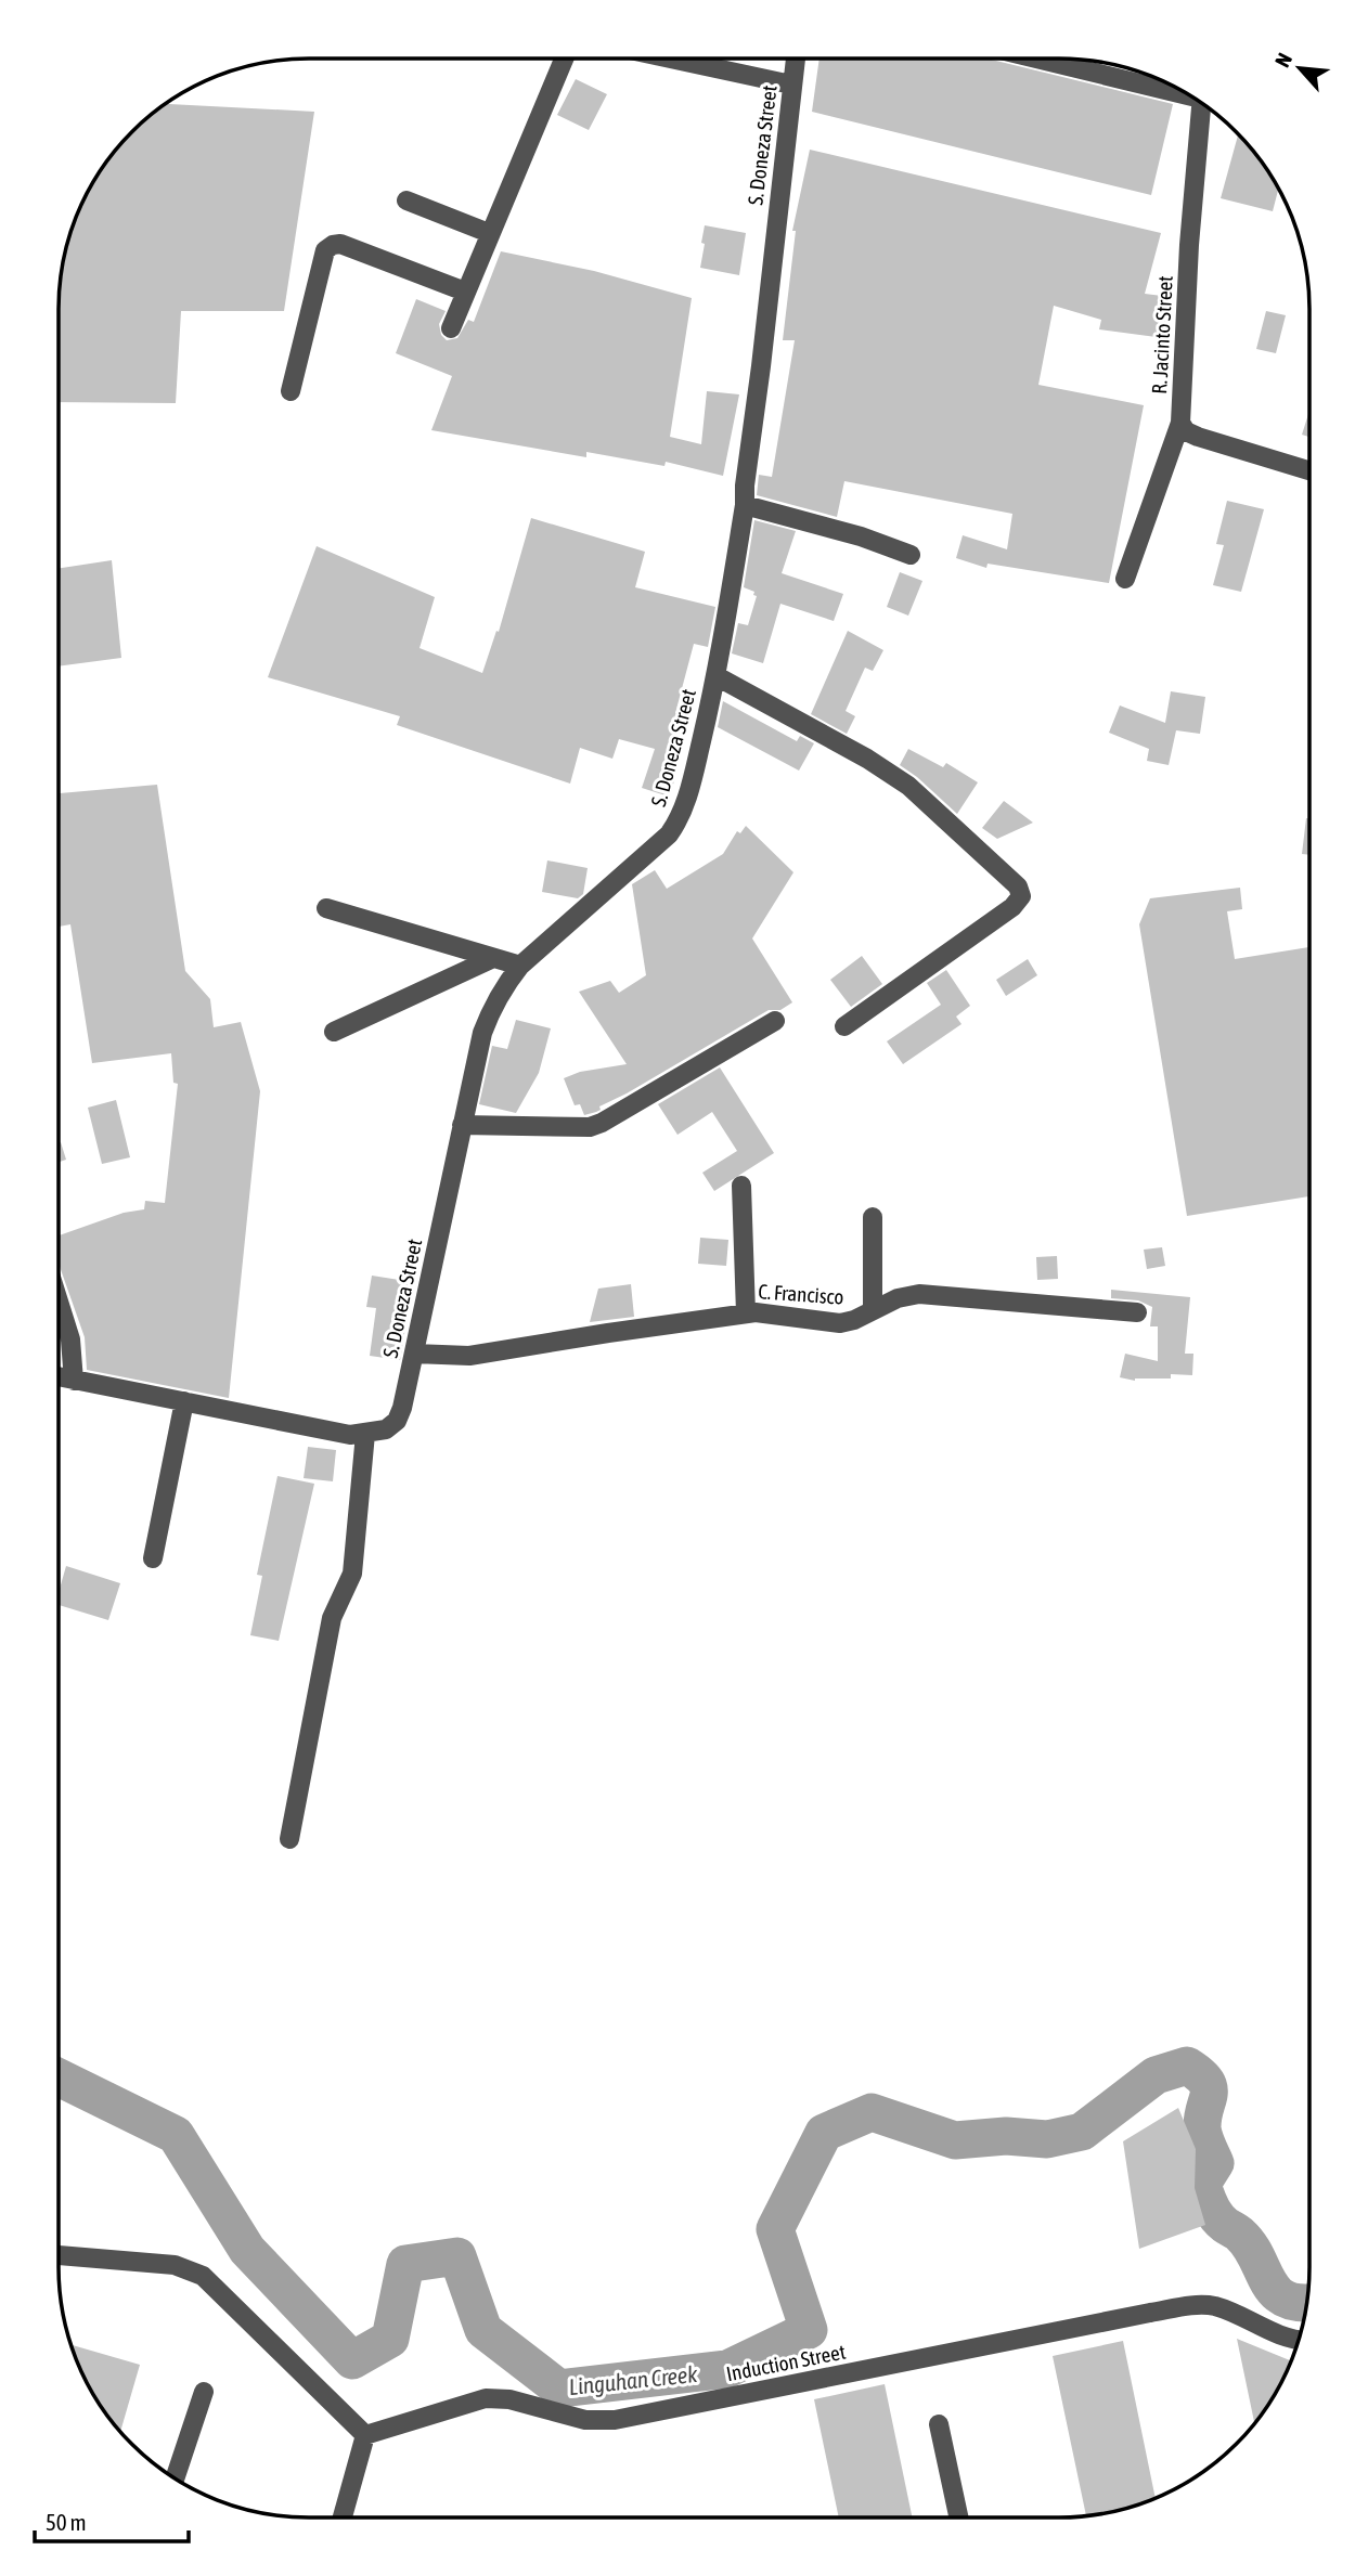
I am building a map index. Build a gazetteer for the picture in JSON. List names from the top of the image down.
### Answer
{
  "streets": {
    "street": [
      "S. Doneza Street",
      "R. Jacinto Street",
      "C. Francisco",
      "Induction Street"
    ]
  },
  "crossings": [
    ["S. Doneza Street", "C. Francisco"]
  ],
  "water": ["Linguhan Creek"],
  "scale_bar": "50 m",
  "north": "top left"
}
